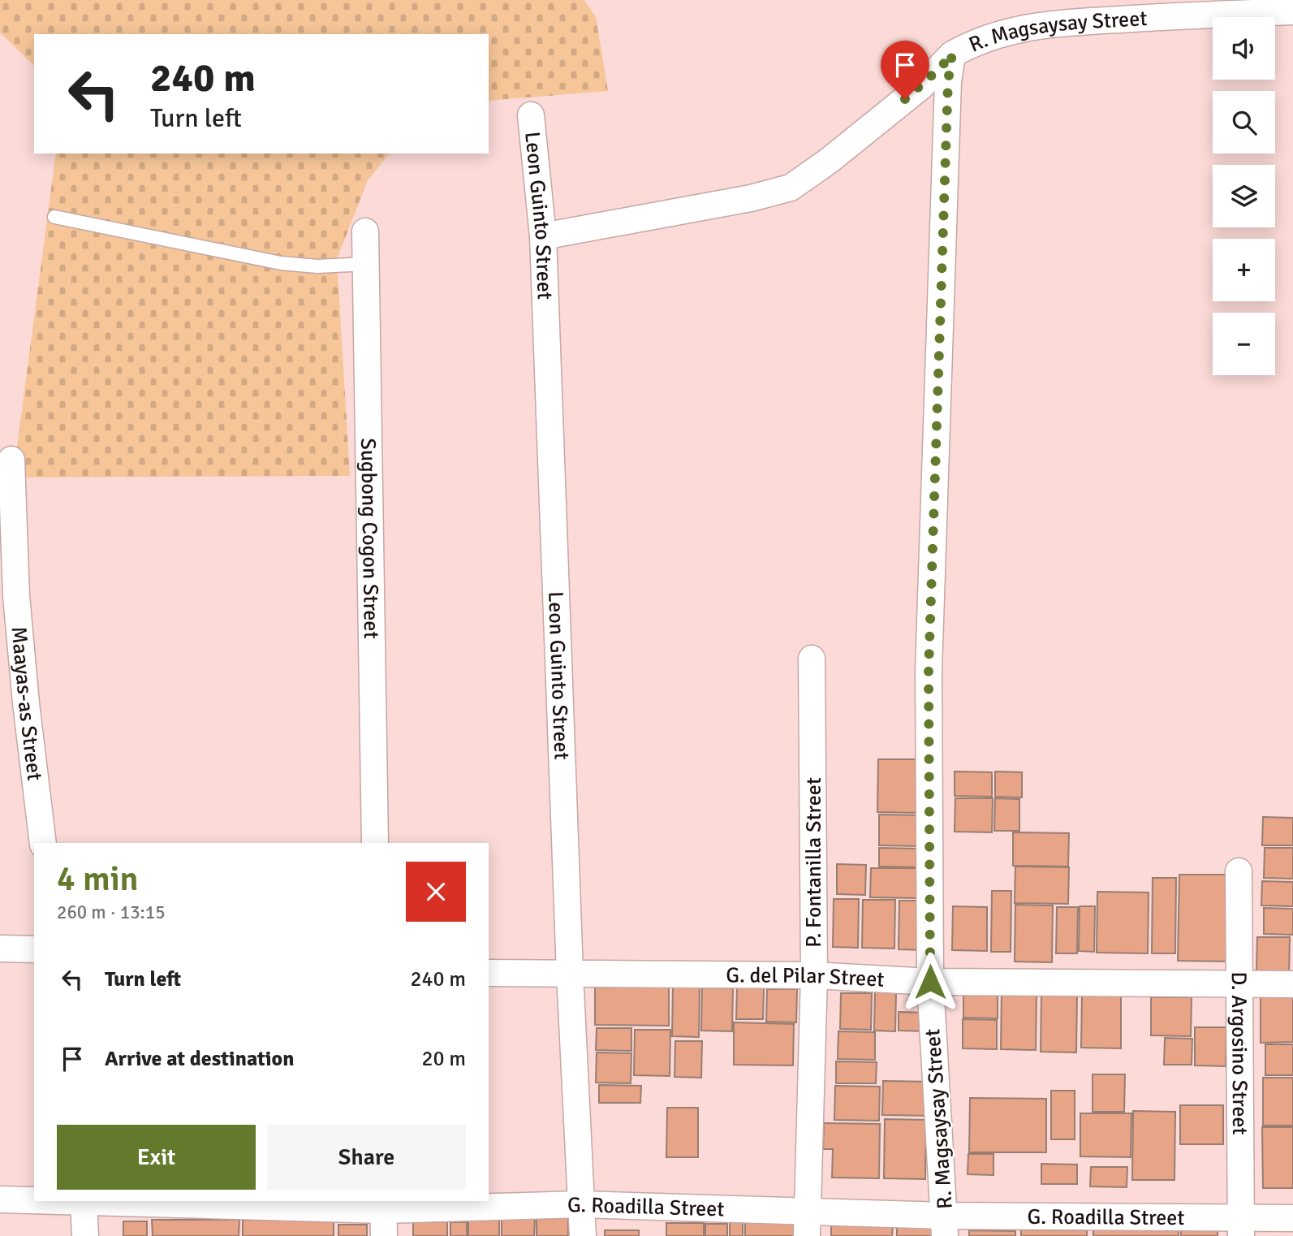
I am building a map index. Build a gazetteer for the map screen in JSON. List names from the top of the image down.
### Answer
{
  "streets": {
    "street": [
      "R. Magsaysay Street",
      "Leon Guinto Street",
      "Sugbong Cogon Street",
      "Maayas-as Street",
      "P. Fontanilla Street",
      "G. del Pilar Street",
      "D. Argosino Street",
      "G. Roadilla Street"
    ]
  },
  "crossings": [
    ["R. Magsaysay Street", "G. del Pilar Street"],
    ["R. Magsaysay Street", "G. Roadilla Street"],
    ["Leon Guinto Street", "G. del Pilar Street"],
    ["Leon Guinto Street", "G. Roadilla Street"],
    ["P. Fontanilla Street", "G. del Pilar Street"],
    ["P. Fontanilla Street", "G. Roadilla Street"],
    ["G. del Pilar Street", "D. Argosino Street"],
    ["D. Argosino Street", "G. Roadilla Street"]
  ],
  "page": {
    "map_buttons": ["+", "−"],
    "turn": ["240 m", "Turn left"],
    "heading": ["4 min", "260 m · 13:15"],
    "list": [
      {
        "name": "Turn left",
        "value": "240 m"
      },
      {
        "name": "Arrive at destination",
        "value": "20 m"
      }
    ],
    "buttons": ["Exit", "Share"]
  }
}
